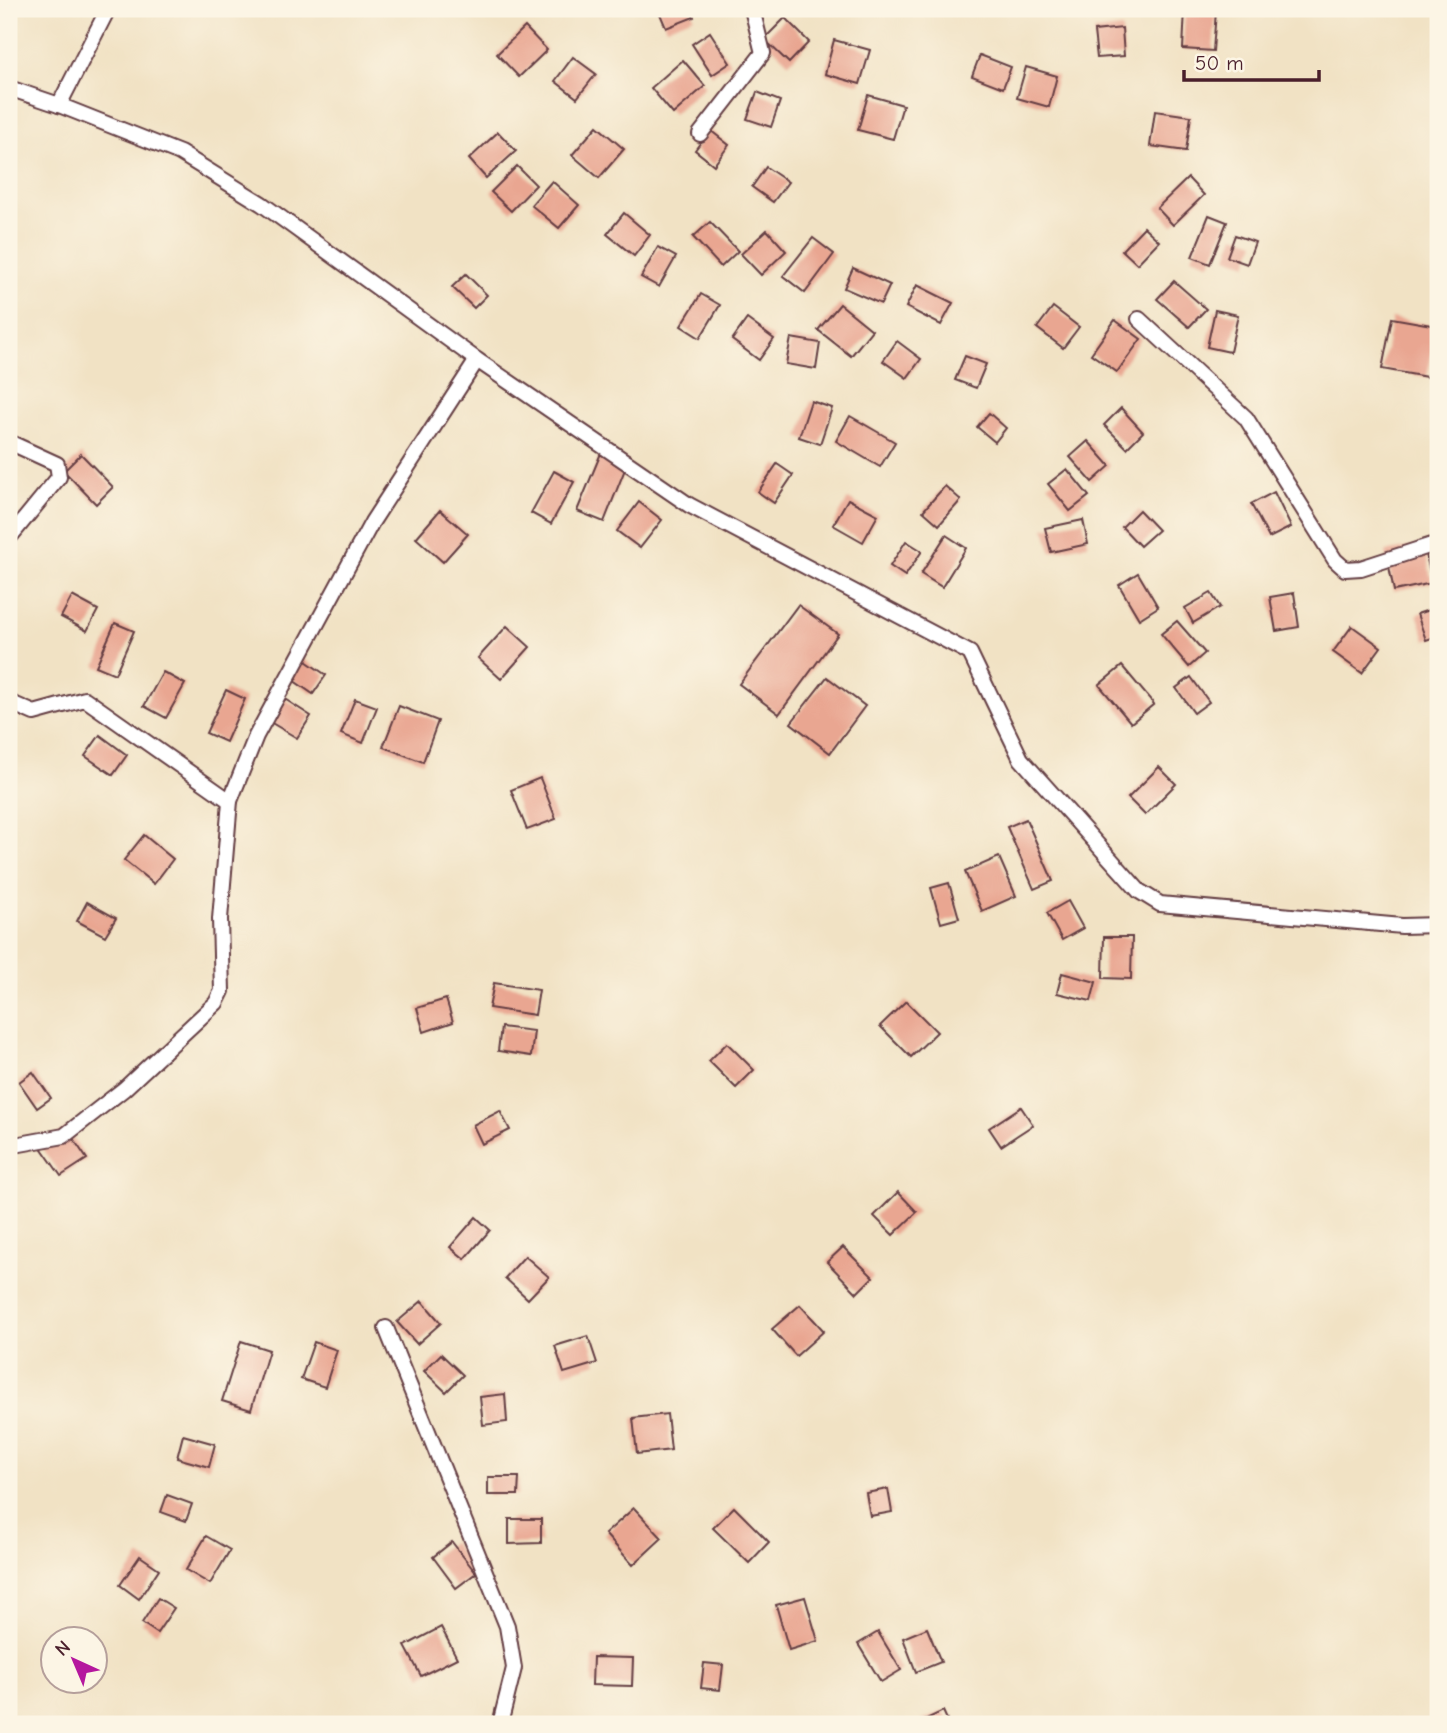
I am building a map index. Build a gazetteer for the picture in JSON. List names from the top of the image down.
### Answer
{
  "scale_bar": "50 m",
  "north": "top left"
}
